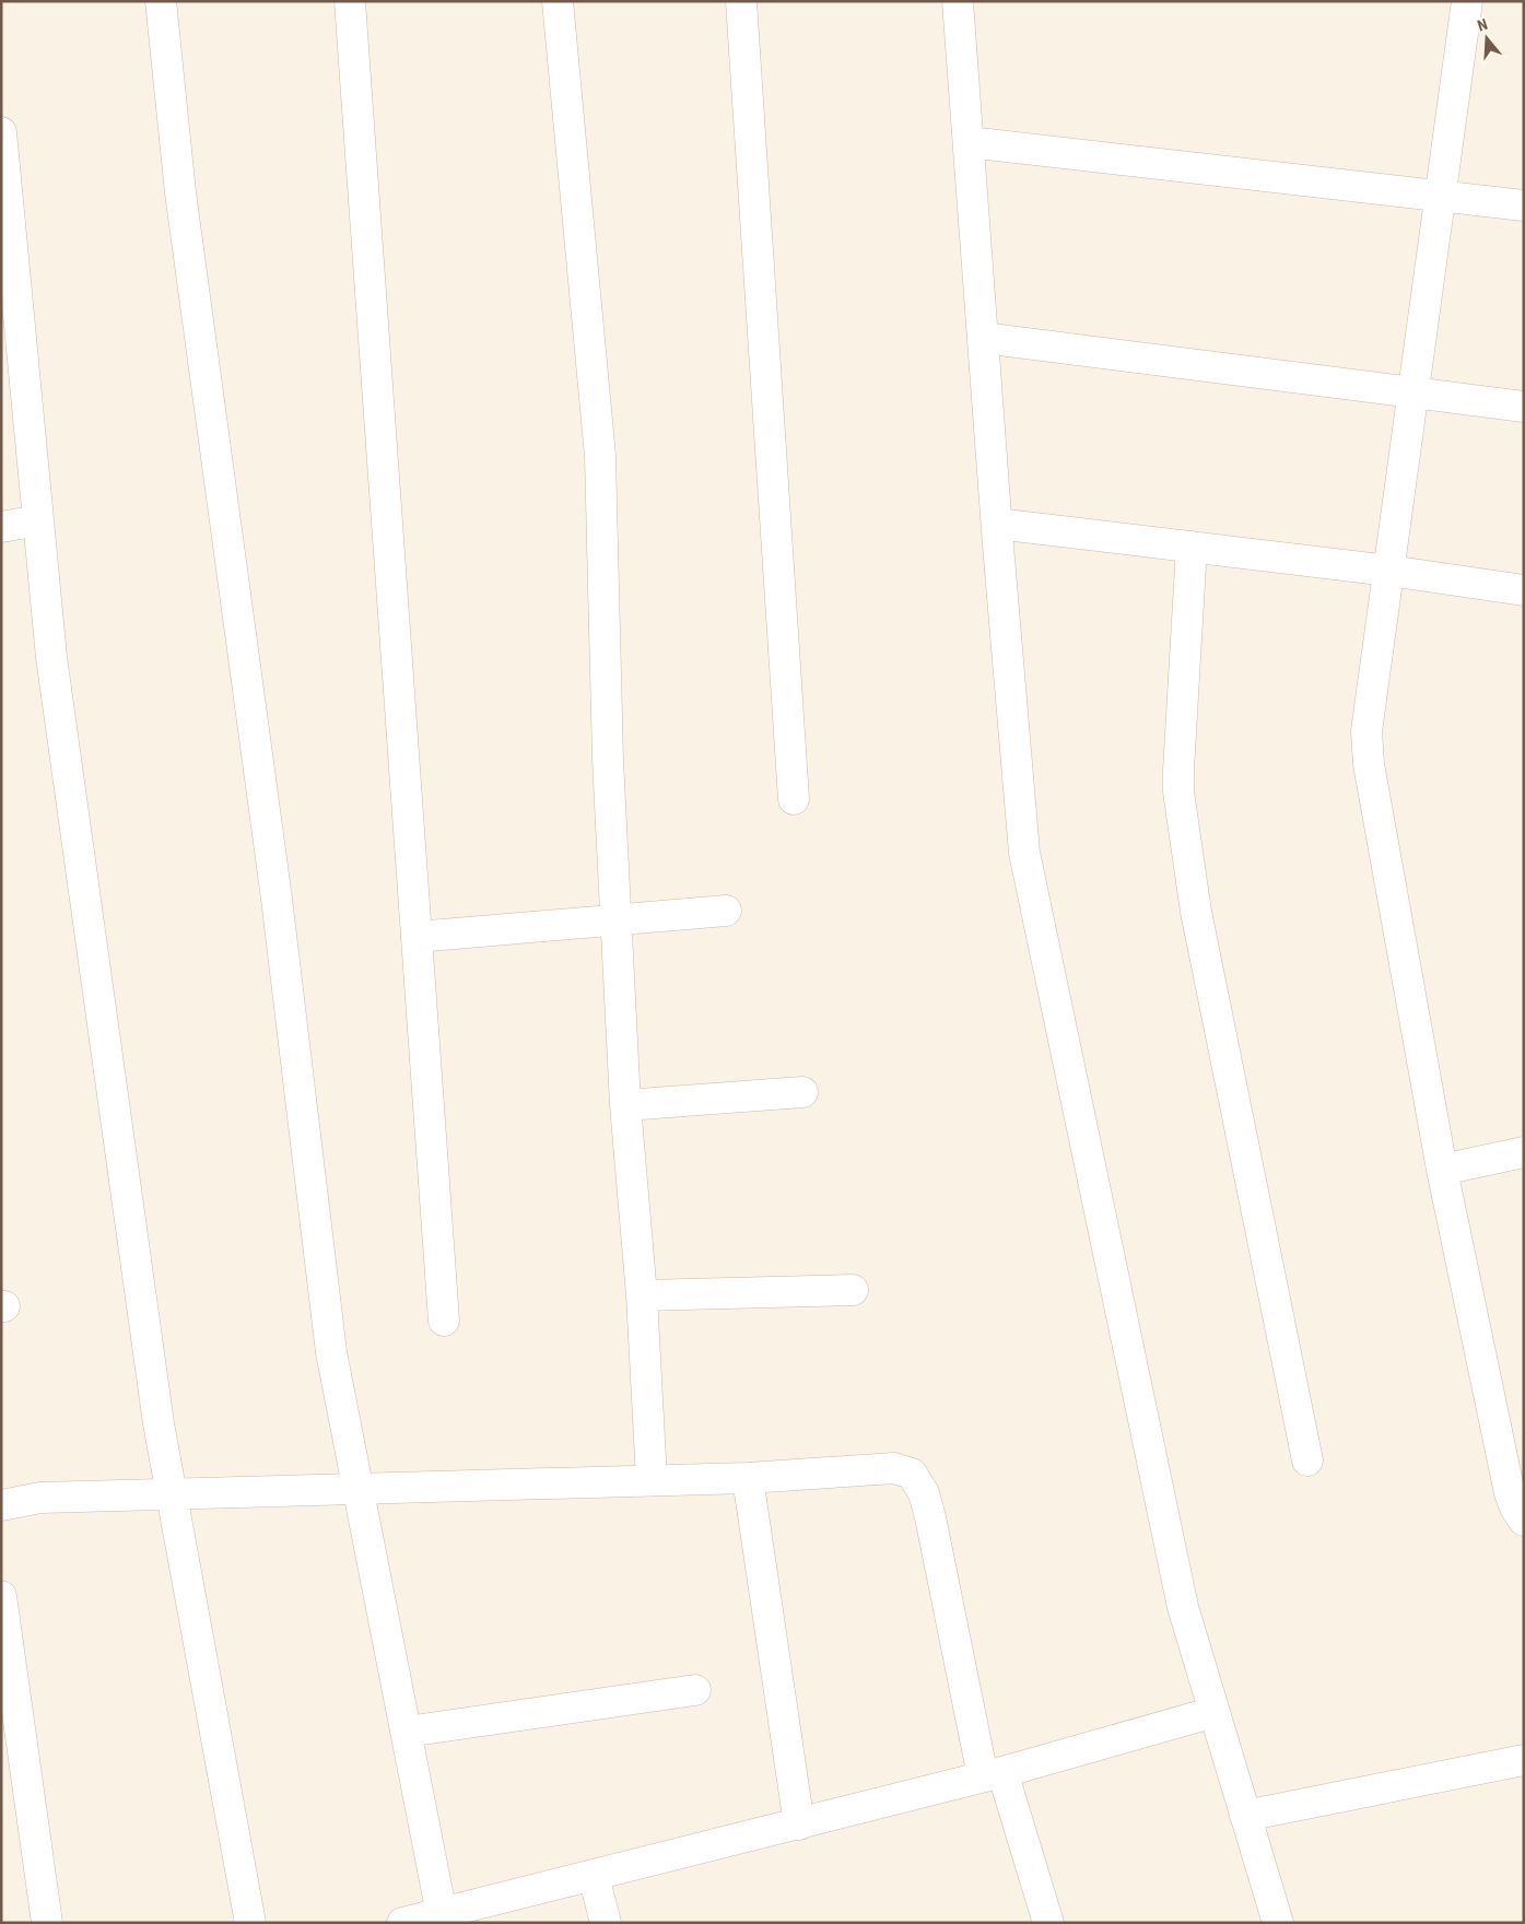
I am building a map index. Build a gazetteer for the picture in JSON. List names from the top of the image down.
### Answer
{
  "north": "top"
}
